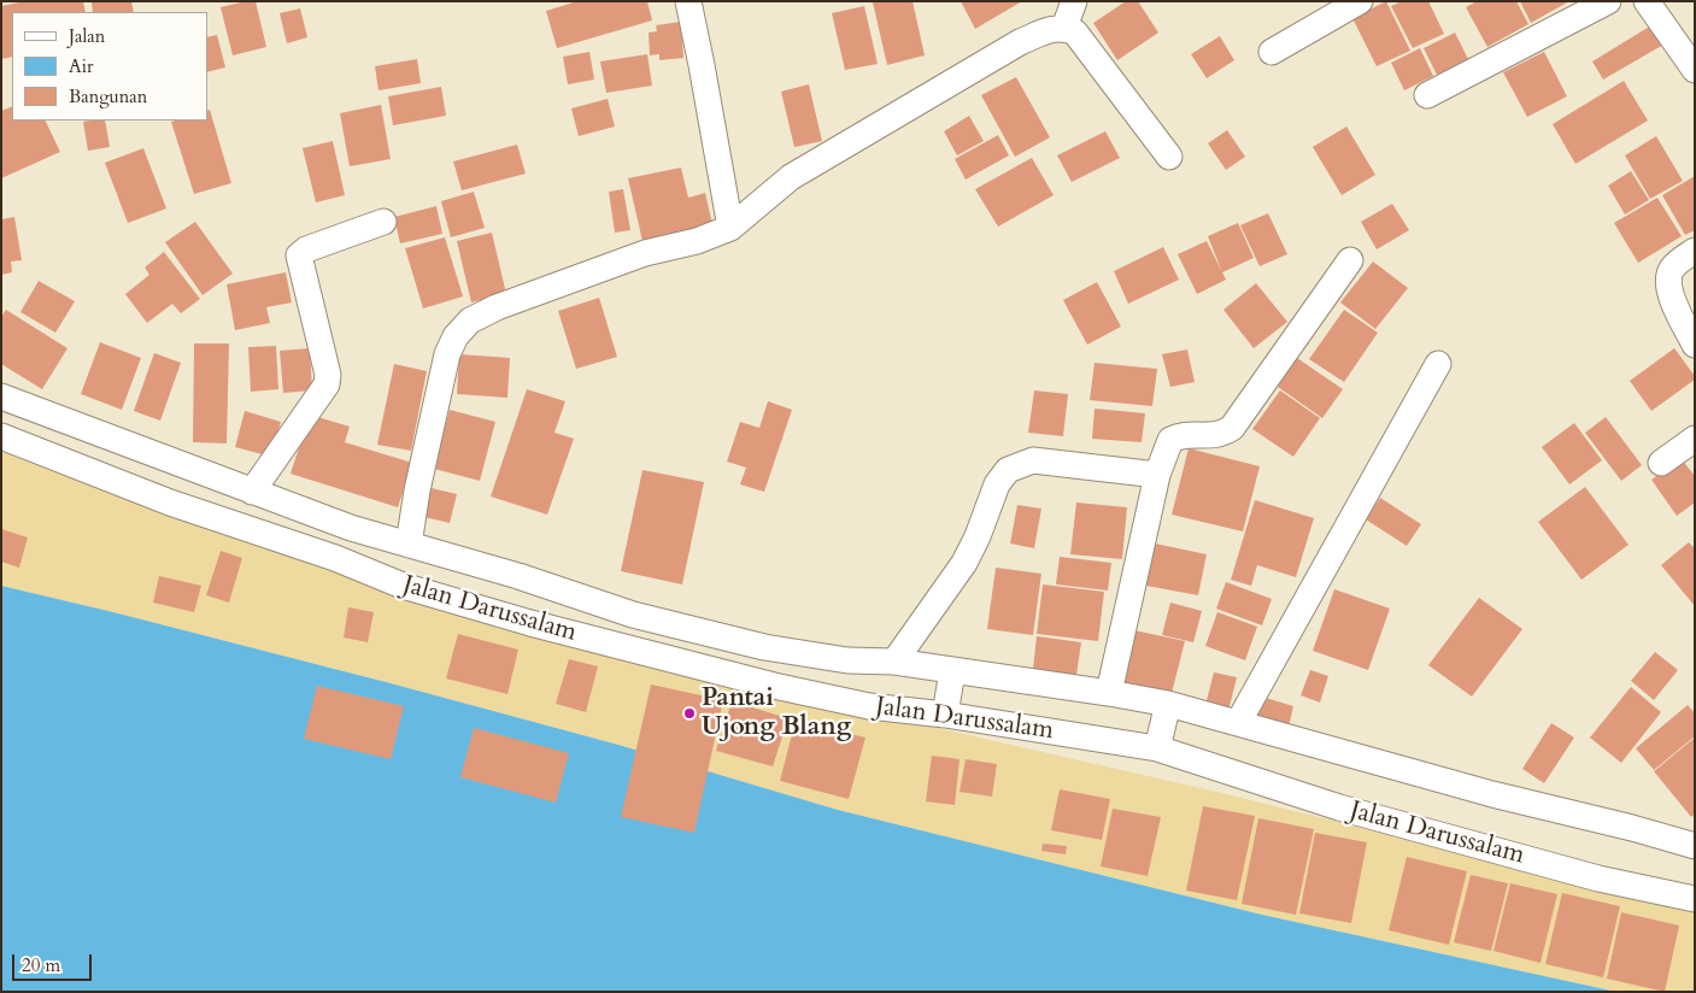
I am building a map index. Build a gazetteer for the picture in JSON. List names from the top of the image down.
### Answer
{
  "streets": {
    "street": ["Jalan Darussalam"]
  },
  "places": ["Pantai Ujong Blang"],
  "legend": ["Jalan", "Air", "Bangunan"],
  "scale_bar": "20 m"
}
